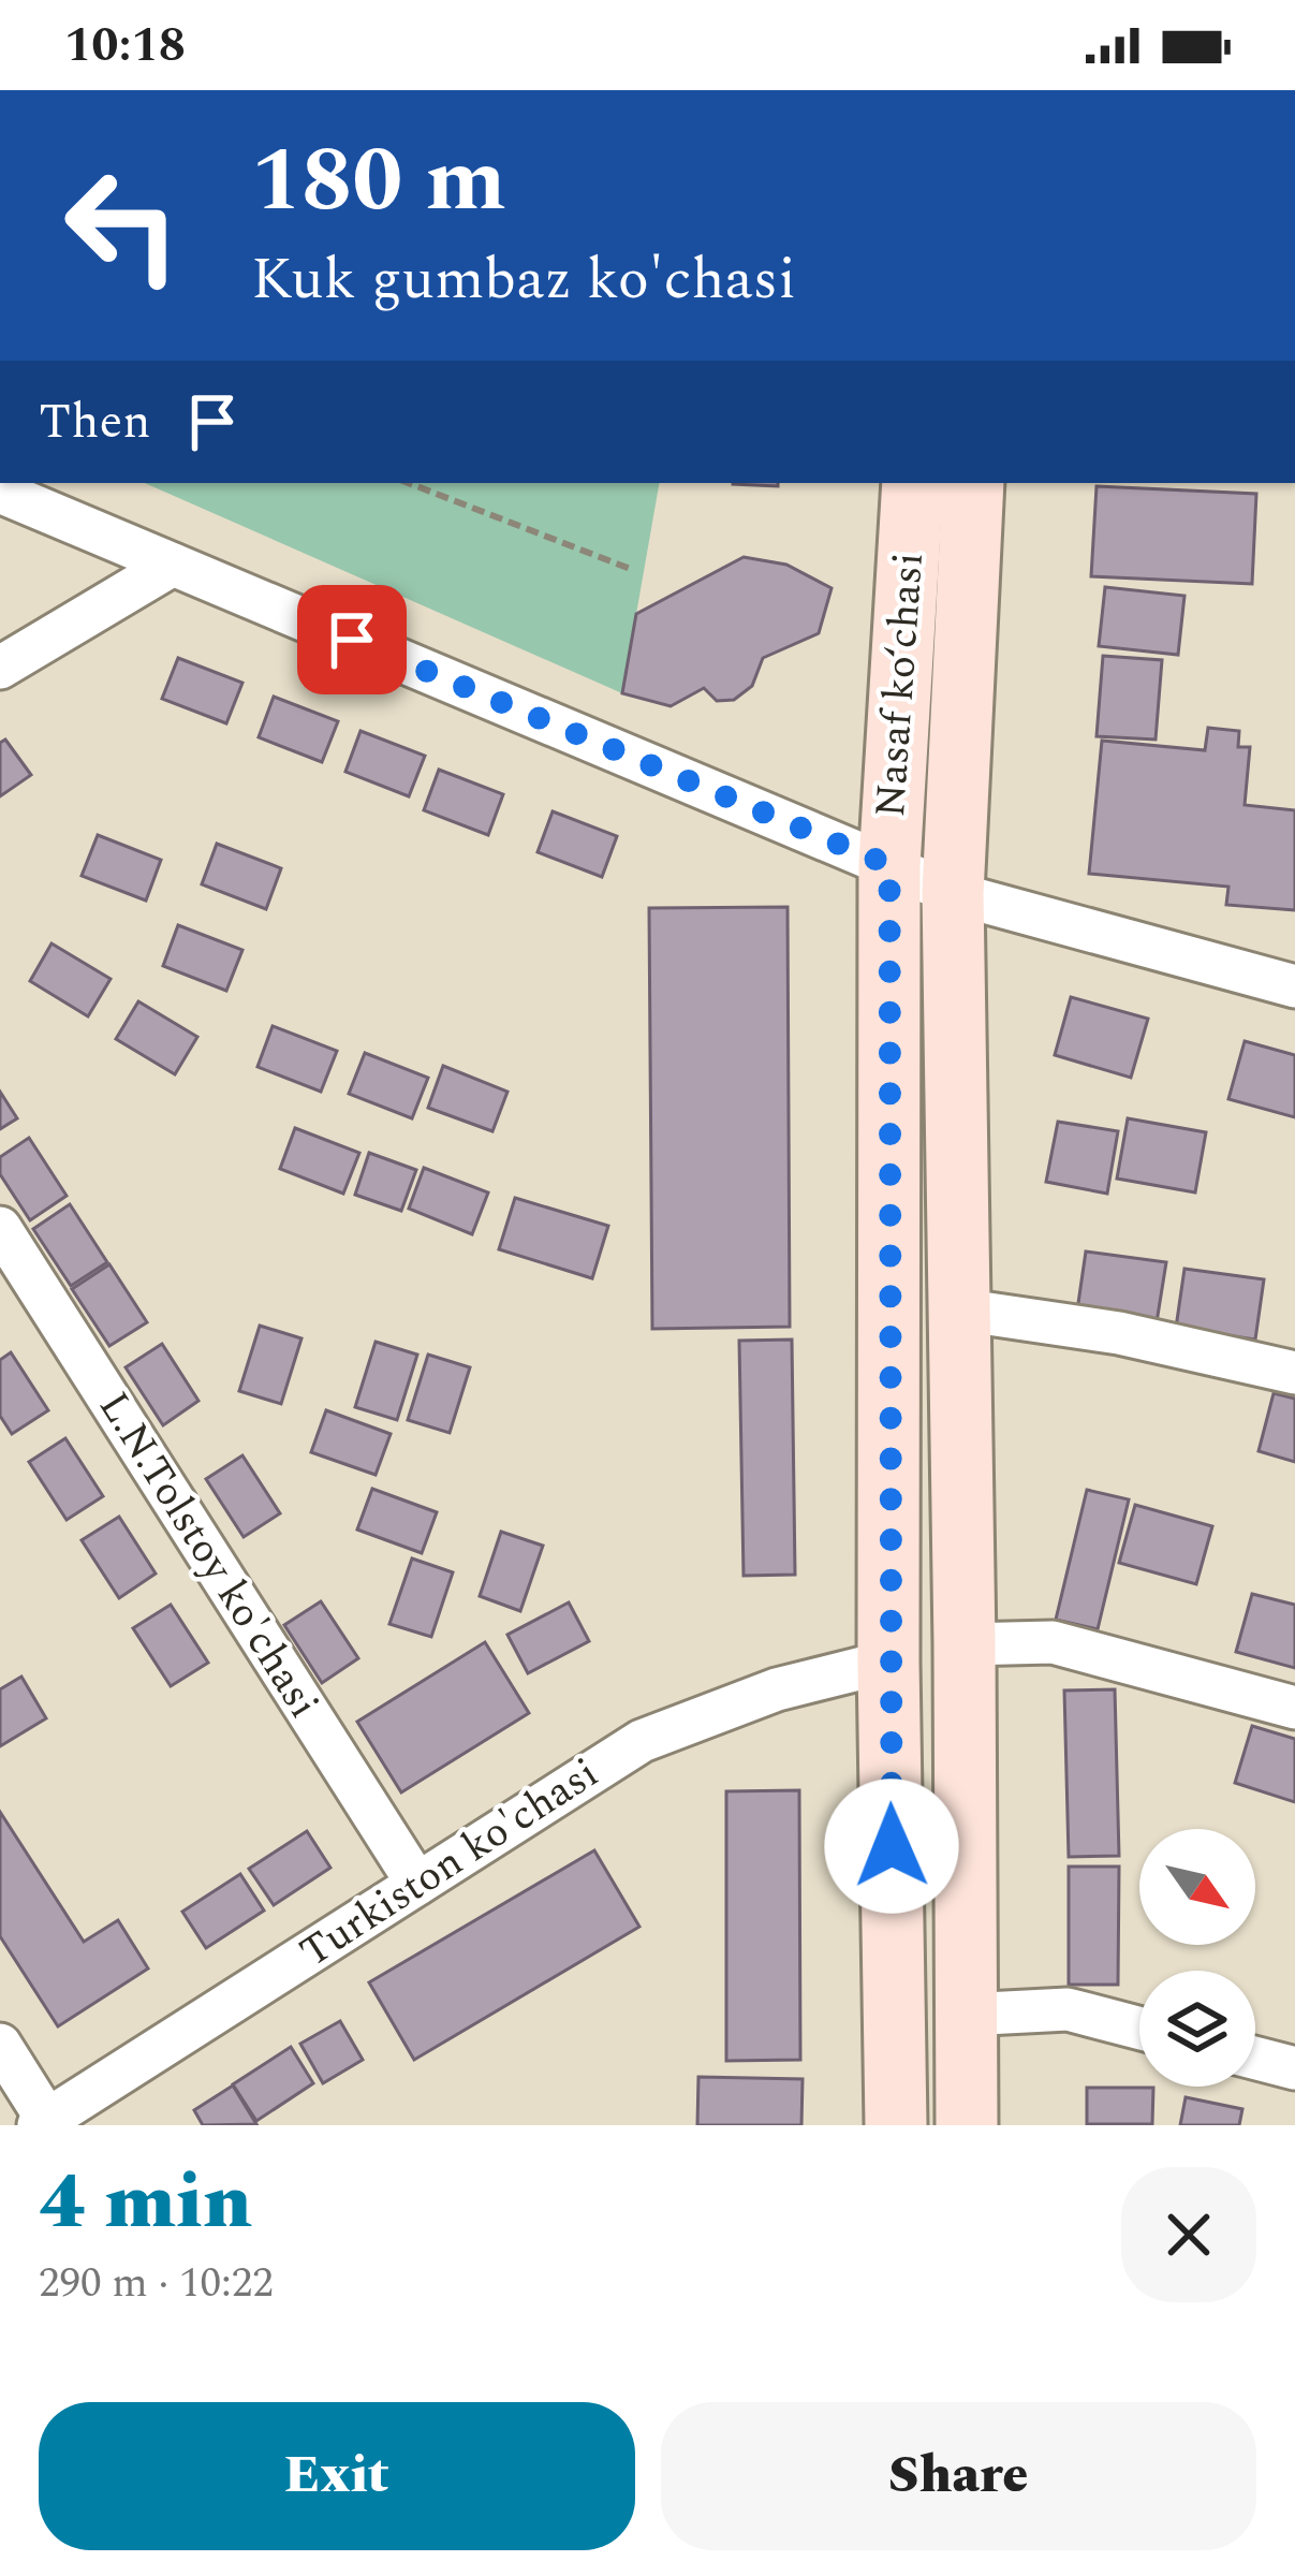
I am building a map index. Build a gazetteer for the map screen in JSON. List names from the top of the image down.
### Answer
{
  "streets": {
    "main road": ["Nasaf ko‘chasi"],
    "street": ["L.N.Tolstoy ko'chasi", "Turkiston ko'chasi"]
  },
  "crossings": [
    ["Nasaf ko‘chasi", "Turkiston ko'chasi"],
    ["L.N.Tolstoy ko'chasi", "Turkiston ko'chasi"]
  ],
  "north": "bottom right",
  "page": {
    "status": "10:18",
    "turn": ["180 m", "Kuk gumbaz ko'chasi"],
    "then": "Then",
    "heading": ["4 min", "290 m · 10:22"],
    "buttons": ["Exit", "Share"]
  }
}
